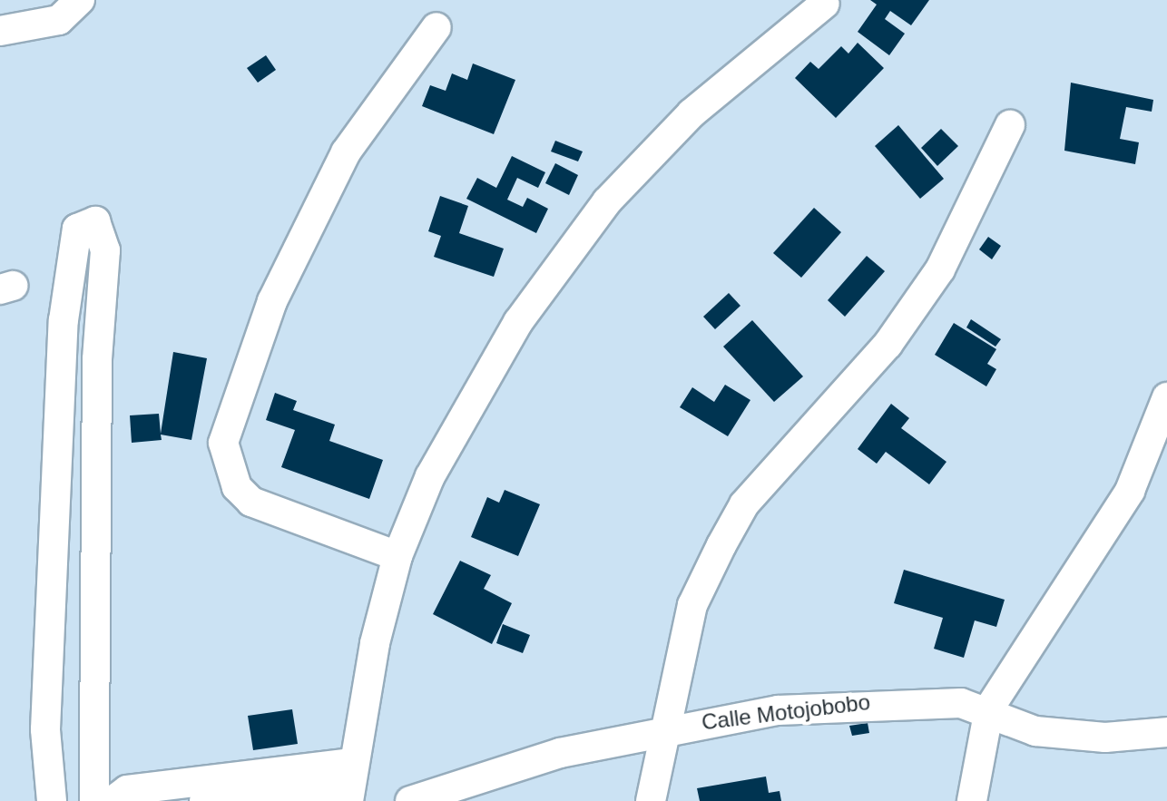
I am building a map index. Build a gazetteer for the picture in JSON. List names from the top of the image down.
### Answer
{
  "streets": {
    "street": ["Calle Motojobobo"]
  }
}
